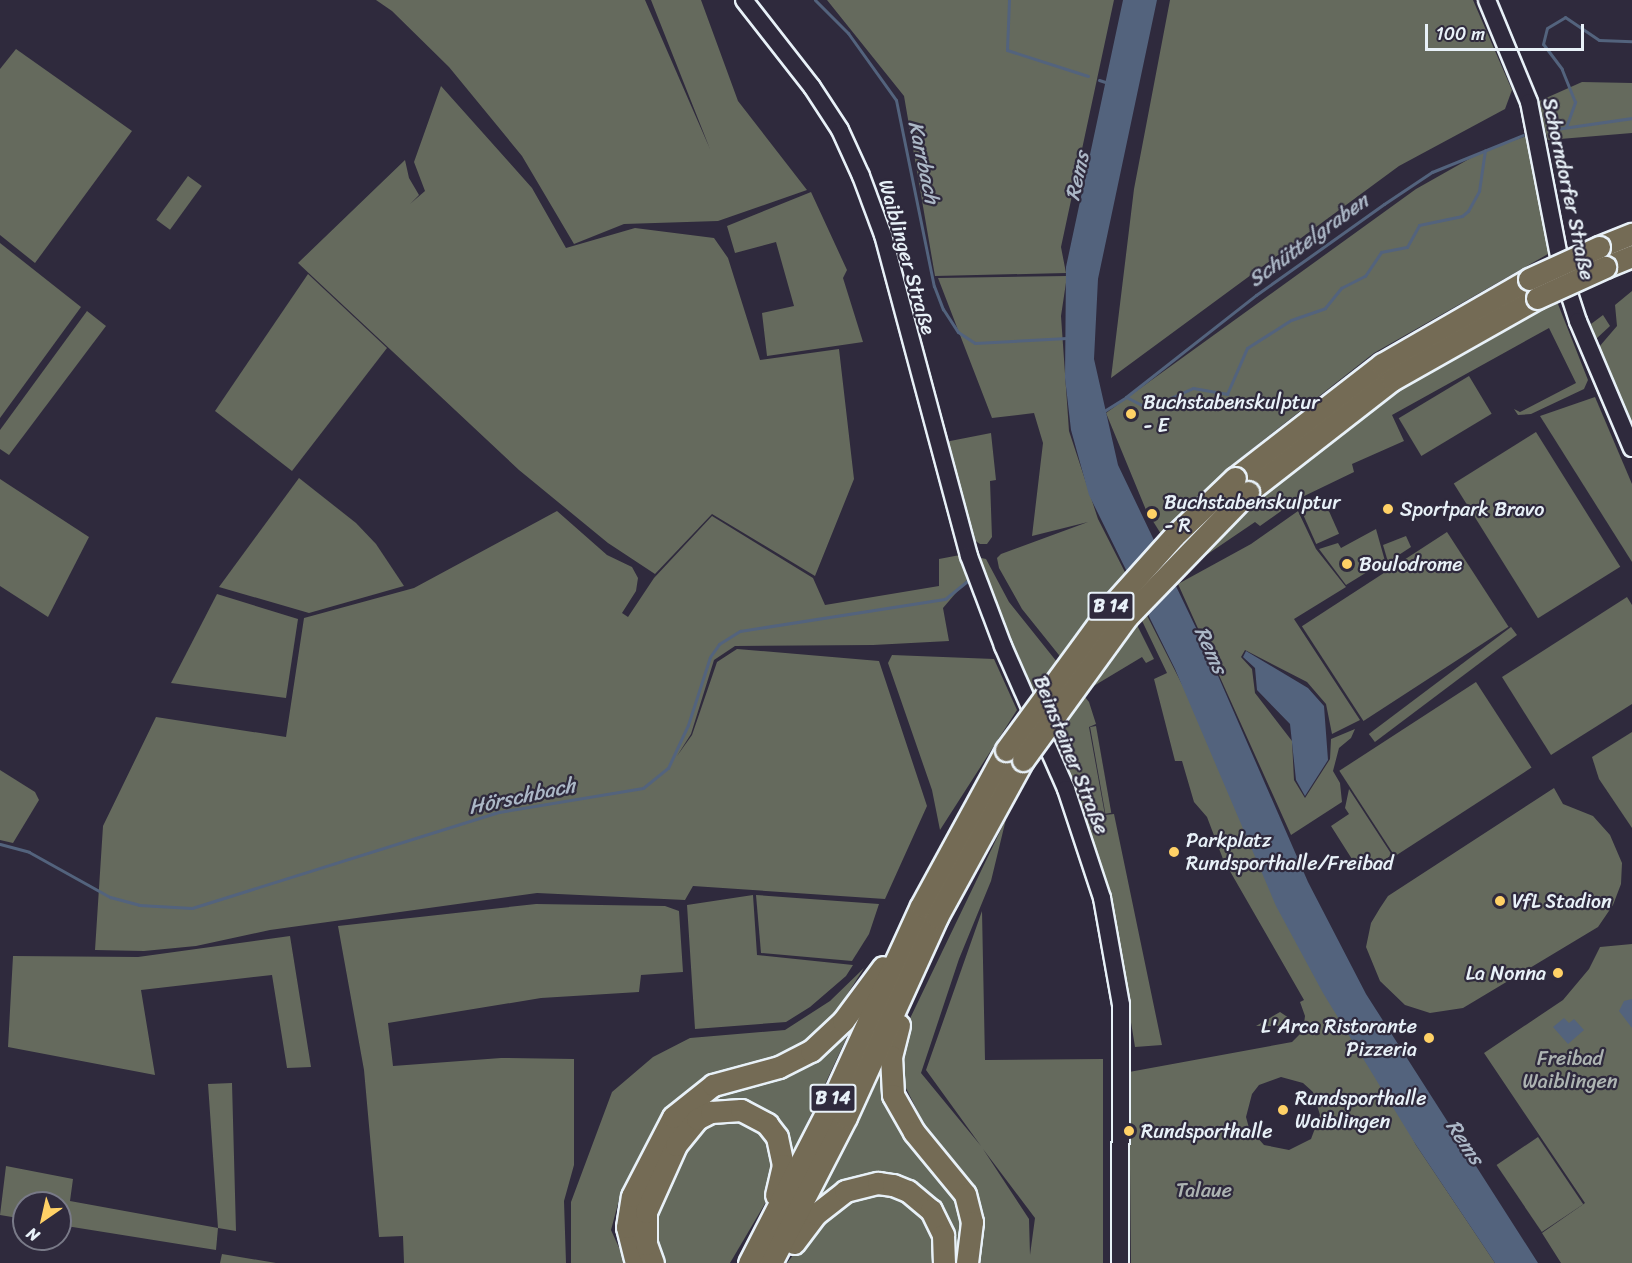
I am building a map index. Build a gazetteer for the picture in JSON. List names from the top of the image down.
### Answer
{
  "streets": {
    "highway": ["B 14"],
    "street": ["Schorndorfer Straße", "Waiblinger Straße", "Beinsteiner Straße"]
  },
  "crossings": [
    ["Waiblinger Straße", "Beinsteiner Straße"]
  ],
  "water": [
    "Karrbach",
    "Rems",
    "Schüttelgraben",
    "Hörschbach"
  ],
  "parks": ["Freibad Waiblingen", "Talaue"],
  "places": [
    "Buchstabenskulptur - E",
    "Sportpark Bravo",
    "Buchstabenskulptur - R",
    "Boulodrome",
    "Parkplatz Rundsporthalle/Freibad",
    "VfL Stadion",
    "La Nonna",
    "L'Arca Ristorante Pizzeria",
    "Rundsporthalle Waiblingen",
    "Rundsporthalle"
  ],
  "scale_bar": "100 m",
  "north": "bottom left"
}
